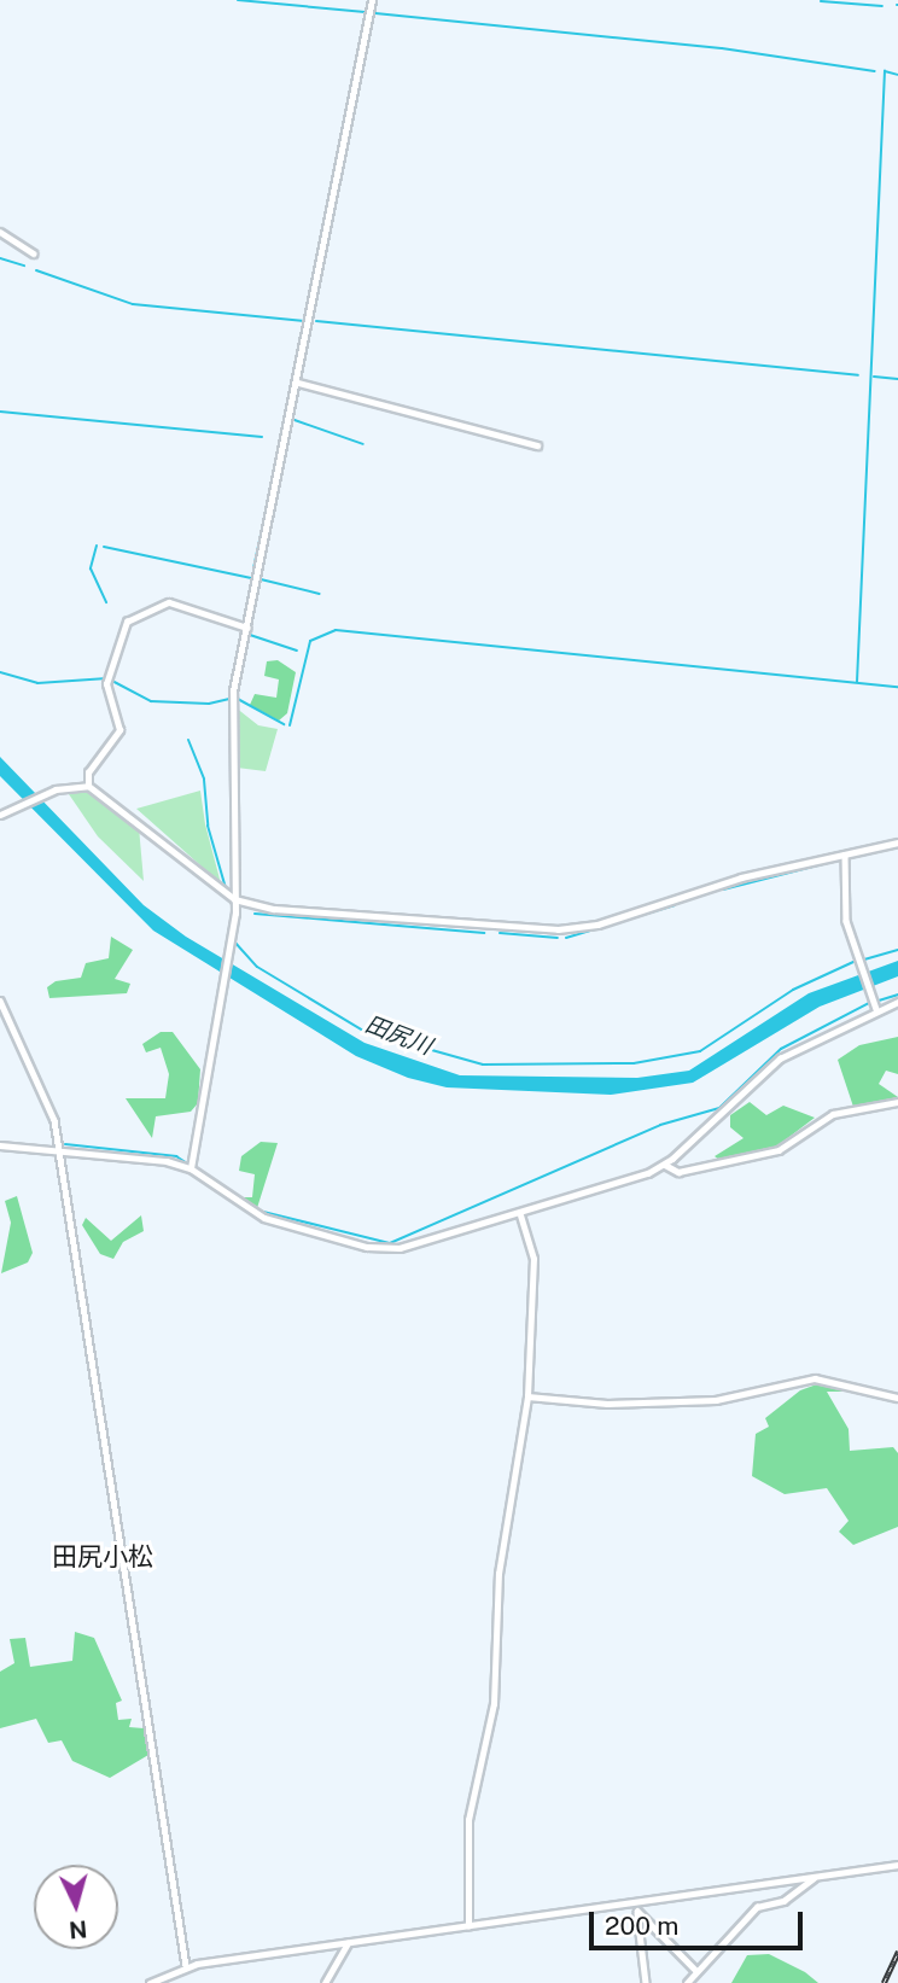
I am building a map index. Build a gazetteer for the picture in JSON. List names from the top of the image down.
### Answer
{
  "districts": ["田尻小松"],
  "water": ["田尻川"],
  "scale_bar": "200 m",
  "north": "bottom"
}
